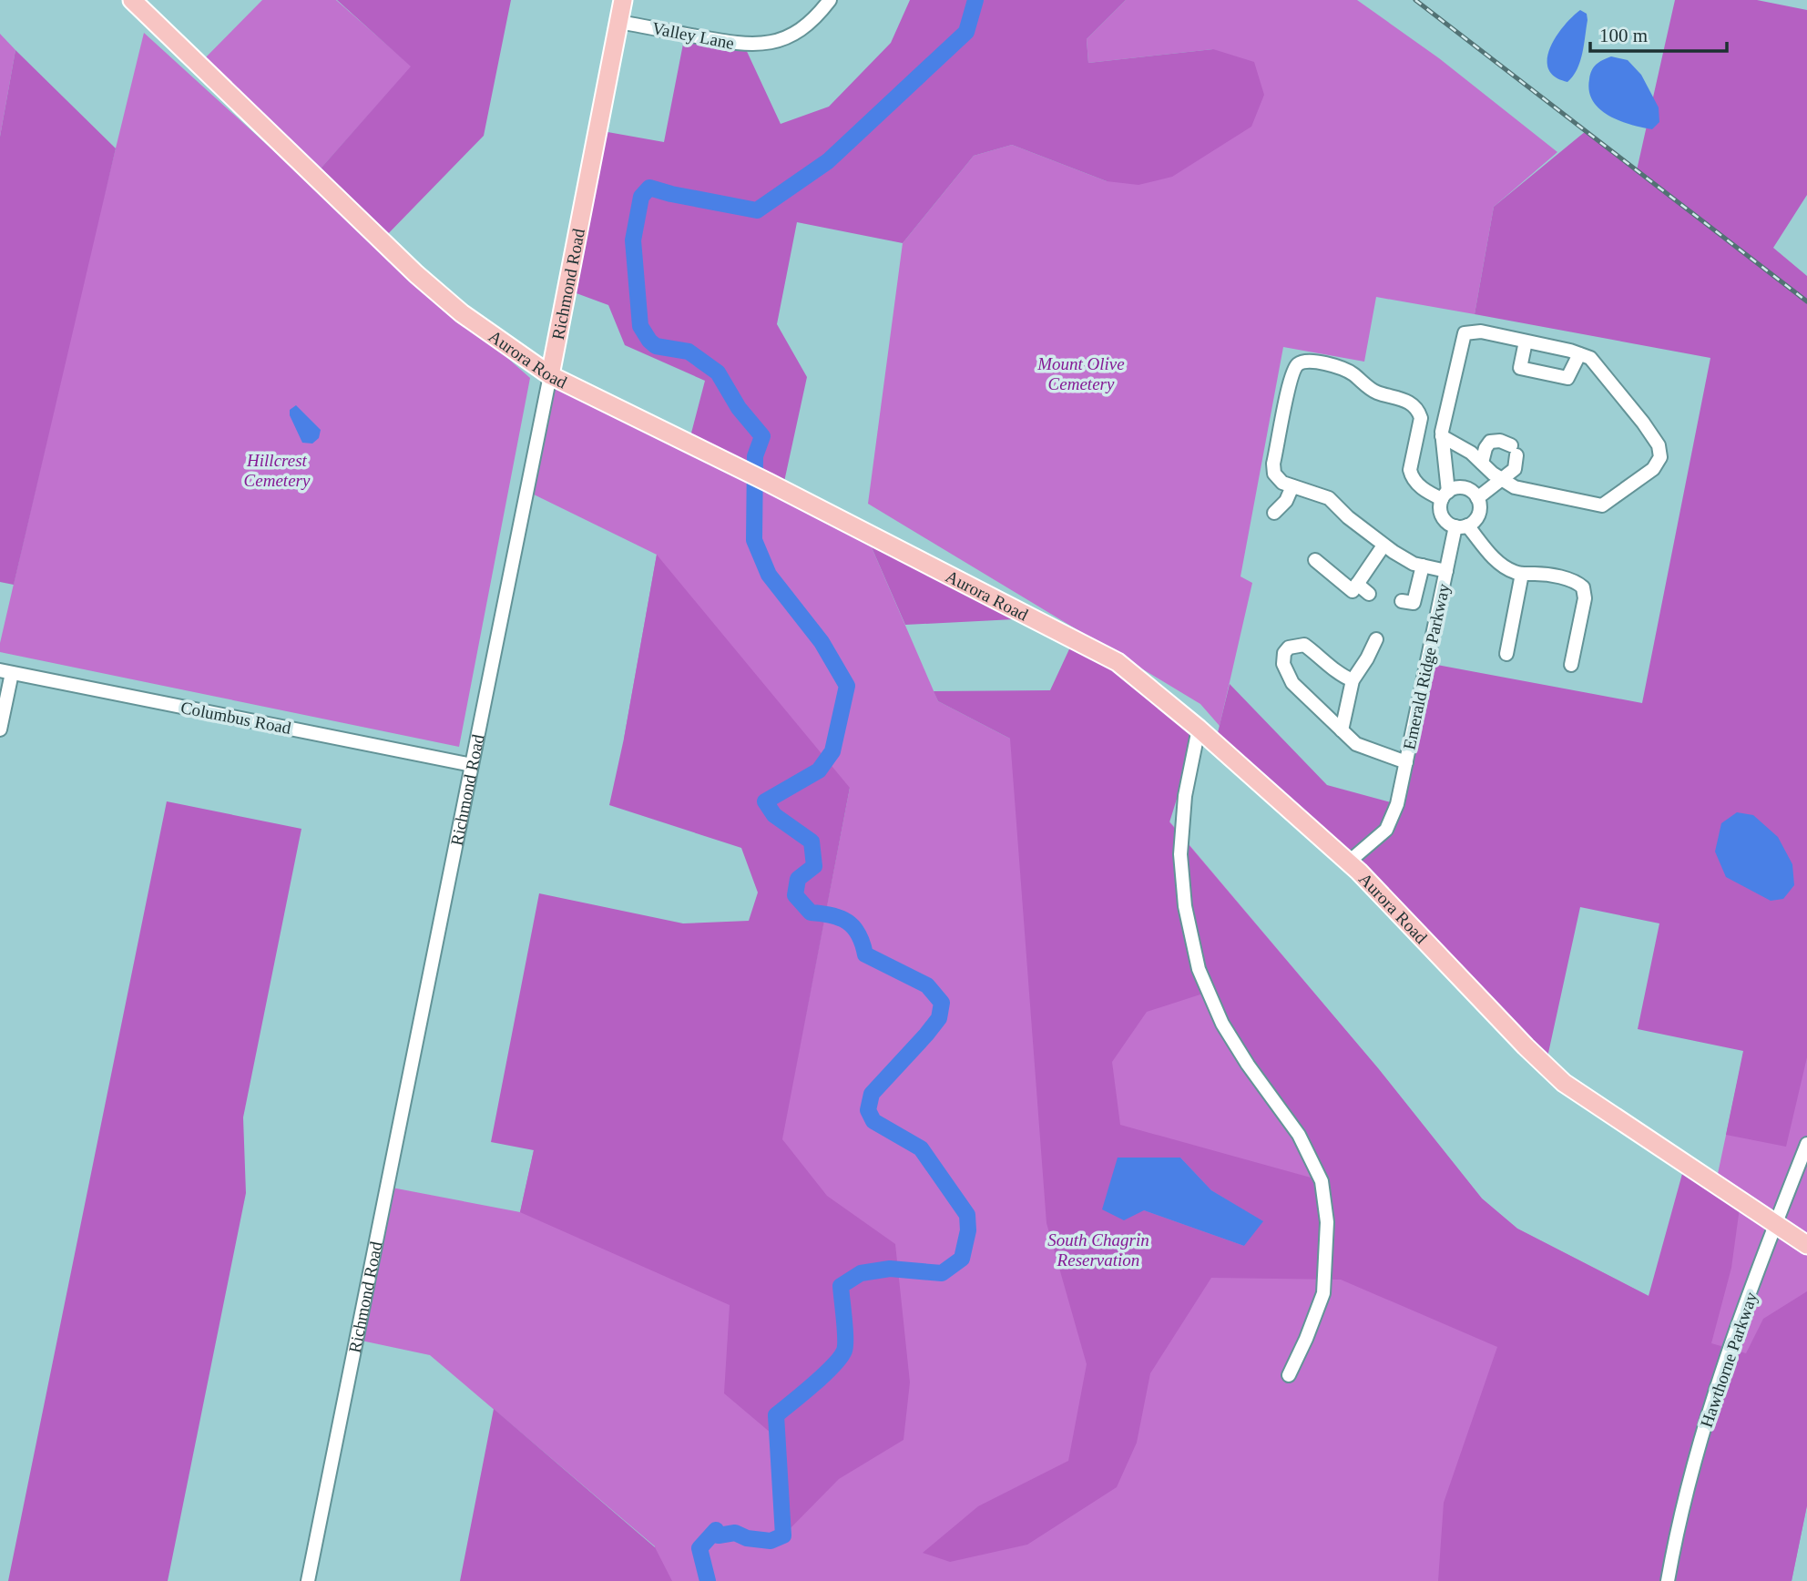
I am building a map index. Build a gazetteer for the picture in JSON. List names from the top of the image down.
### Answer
{
  "streets": {
    "main road": ["Richmond Road", "Aurora Road"],
    "street": [
      "Valley Lane",
      "Emerald Ridge Parkway",
      "Columbus Road",
      "Hawthorne Parkway"
    ]
  },
  "crossings": [
    ["Valley Lane", "Richmond Road"],
    ["Richmond Road", "Aurora Road"],
    ["Richmond Road", "Columbus Road"],
    ["Aurora Road", "Emerald Ridge Parkway"],
    ["Aurora Road", "Hawthorne Parkway"]
  ],
  "parks": ["Mount Olive Cemetery", "Hillcrest Cemetery", "South Chagrin Reservation"],
  "scale_bar": "100 m"
}
